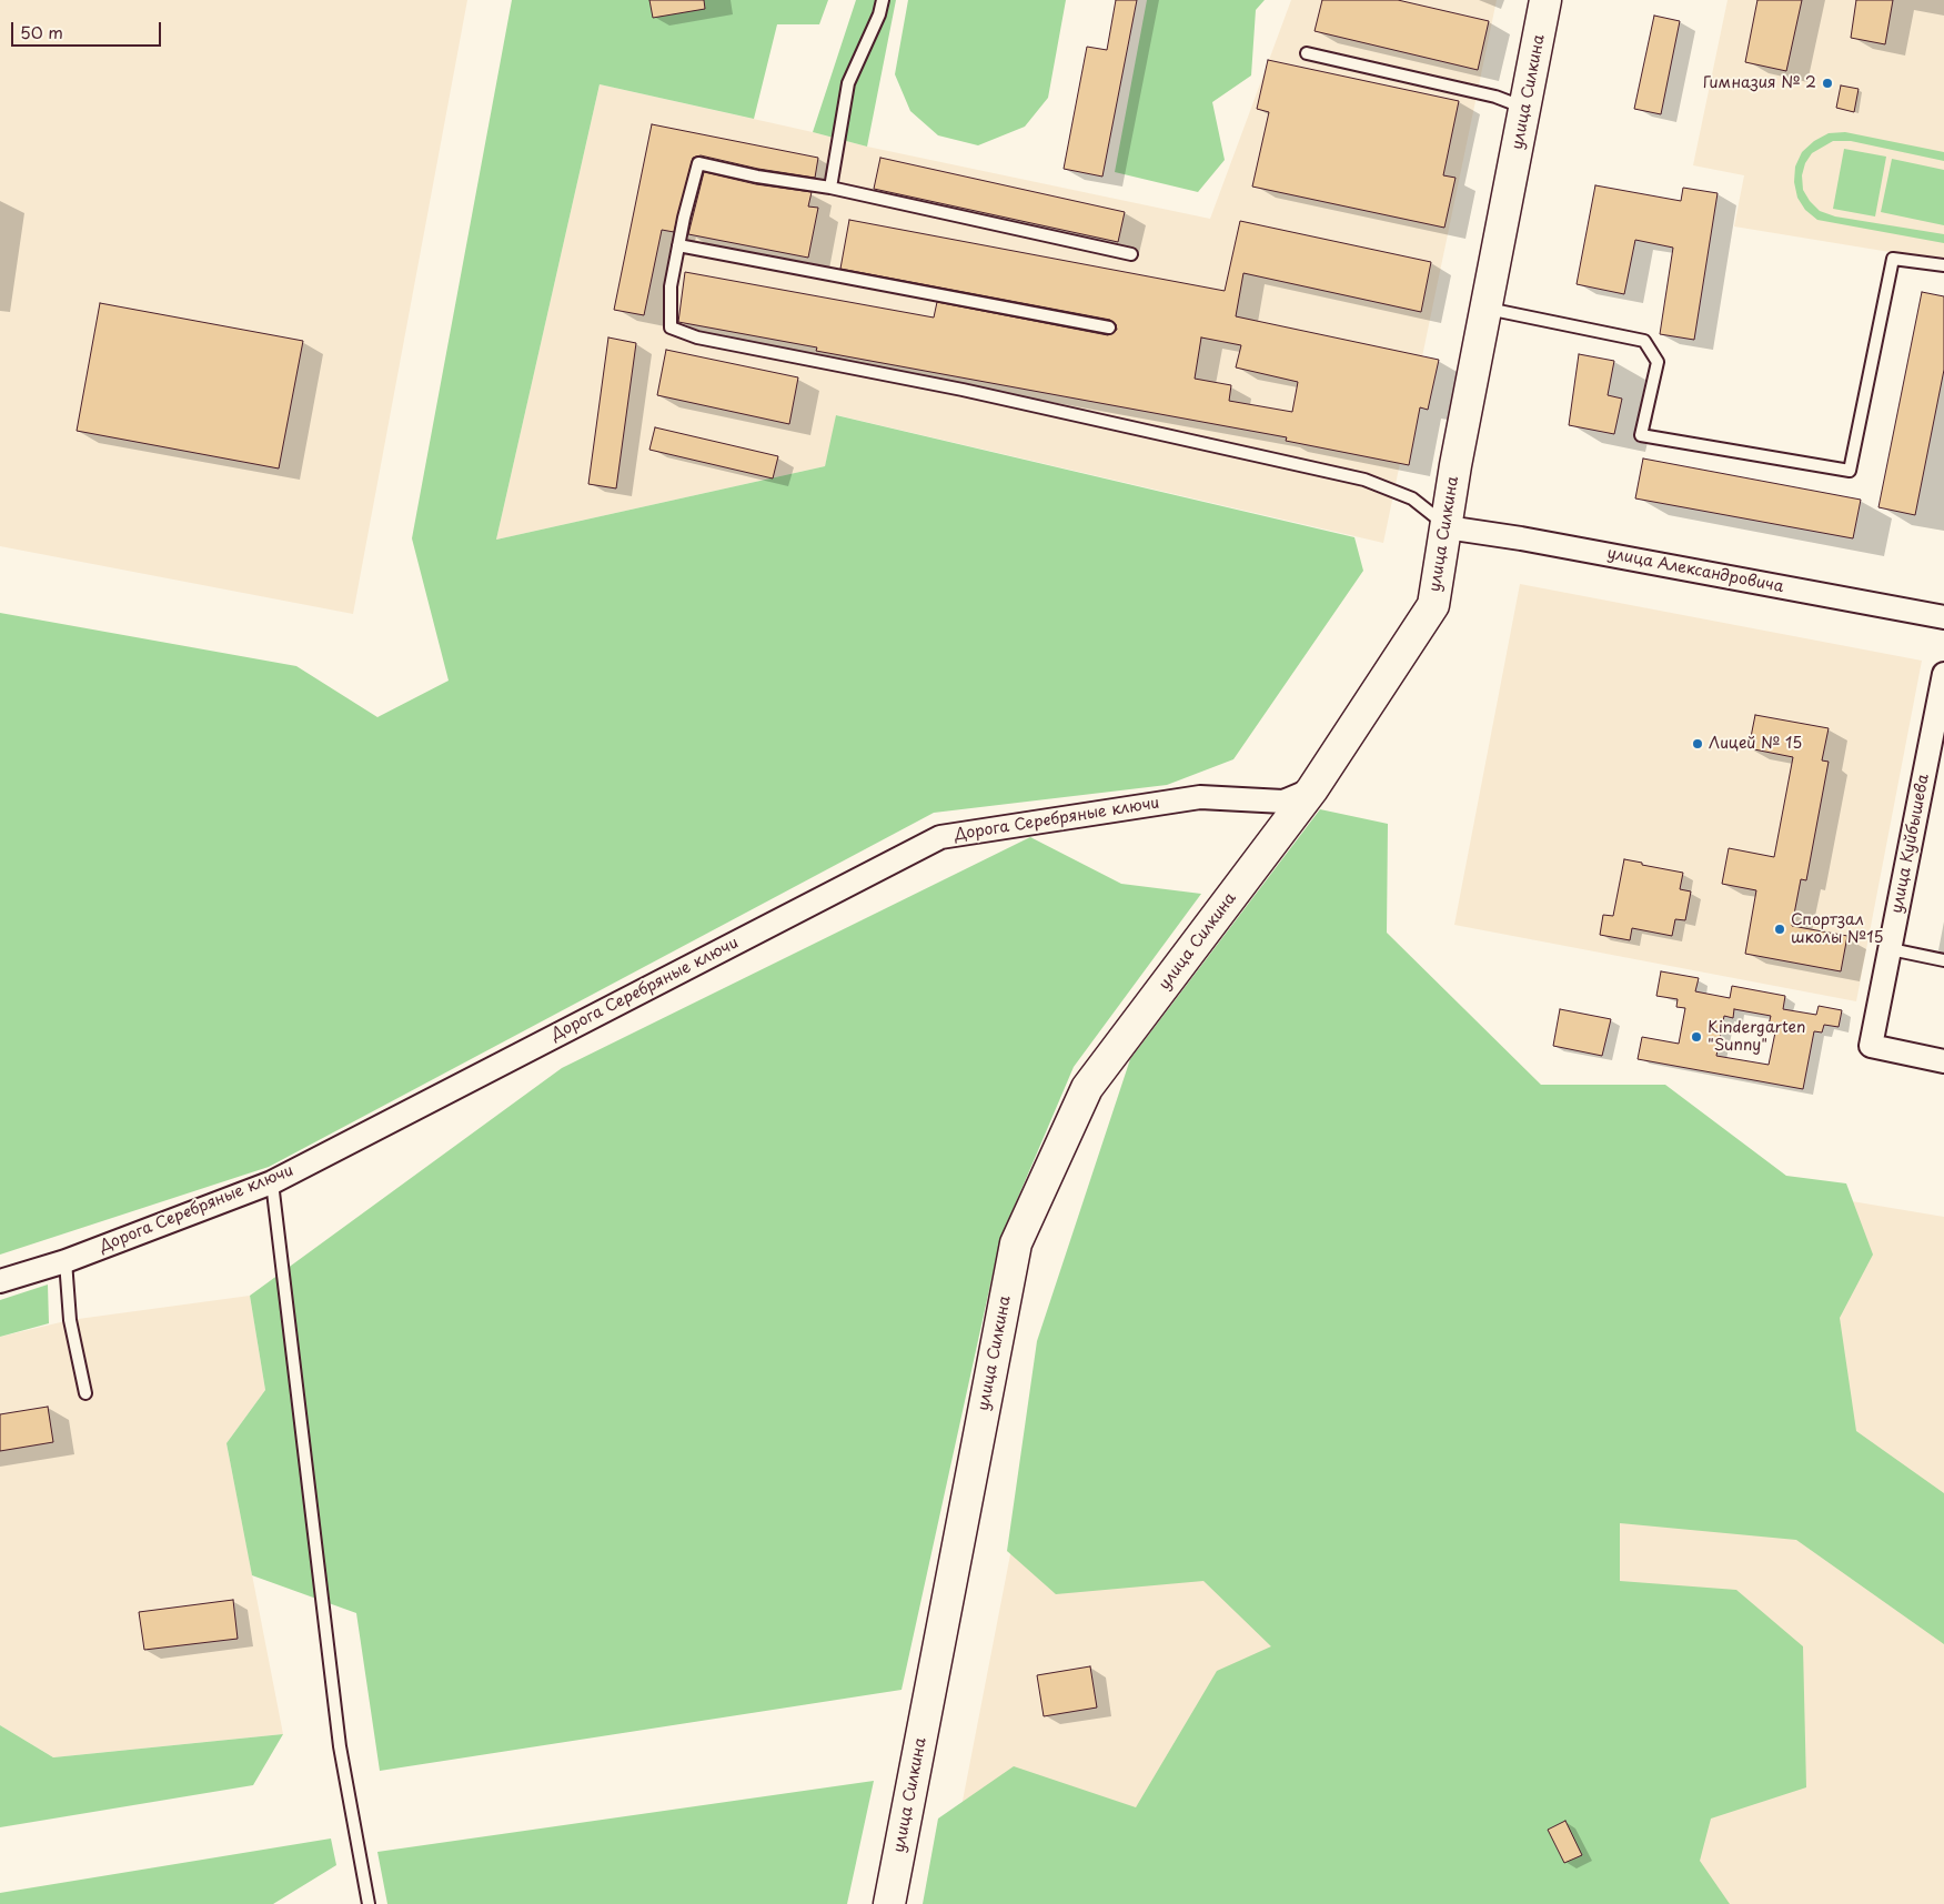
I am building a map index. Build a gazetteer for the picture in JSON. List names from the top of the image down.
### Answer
{
  "streets": {
    "main road": ["улица Силкина"],
    "street": ["улица Александровича", "Дорога Серебряные ключи", "улица Куйбышева"]
  },
  "crossings": [
    ["улица Силкина", "улица Александровича"],
    ["улица Силкина", "Дорога Серебряные ключи"]
  ],
  "places": [
    "Гимназия № 2",
    "Лицей № 15",
    "Спортзал школы №15",
    "Kindergarten \"Sunny\""
  ],
  "scale_bar": "50 m"
}
